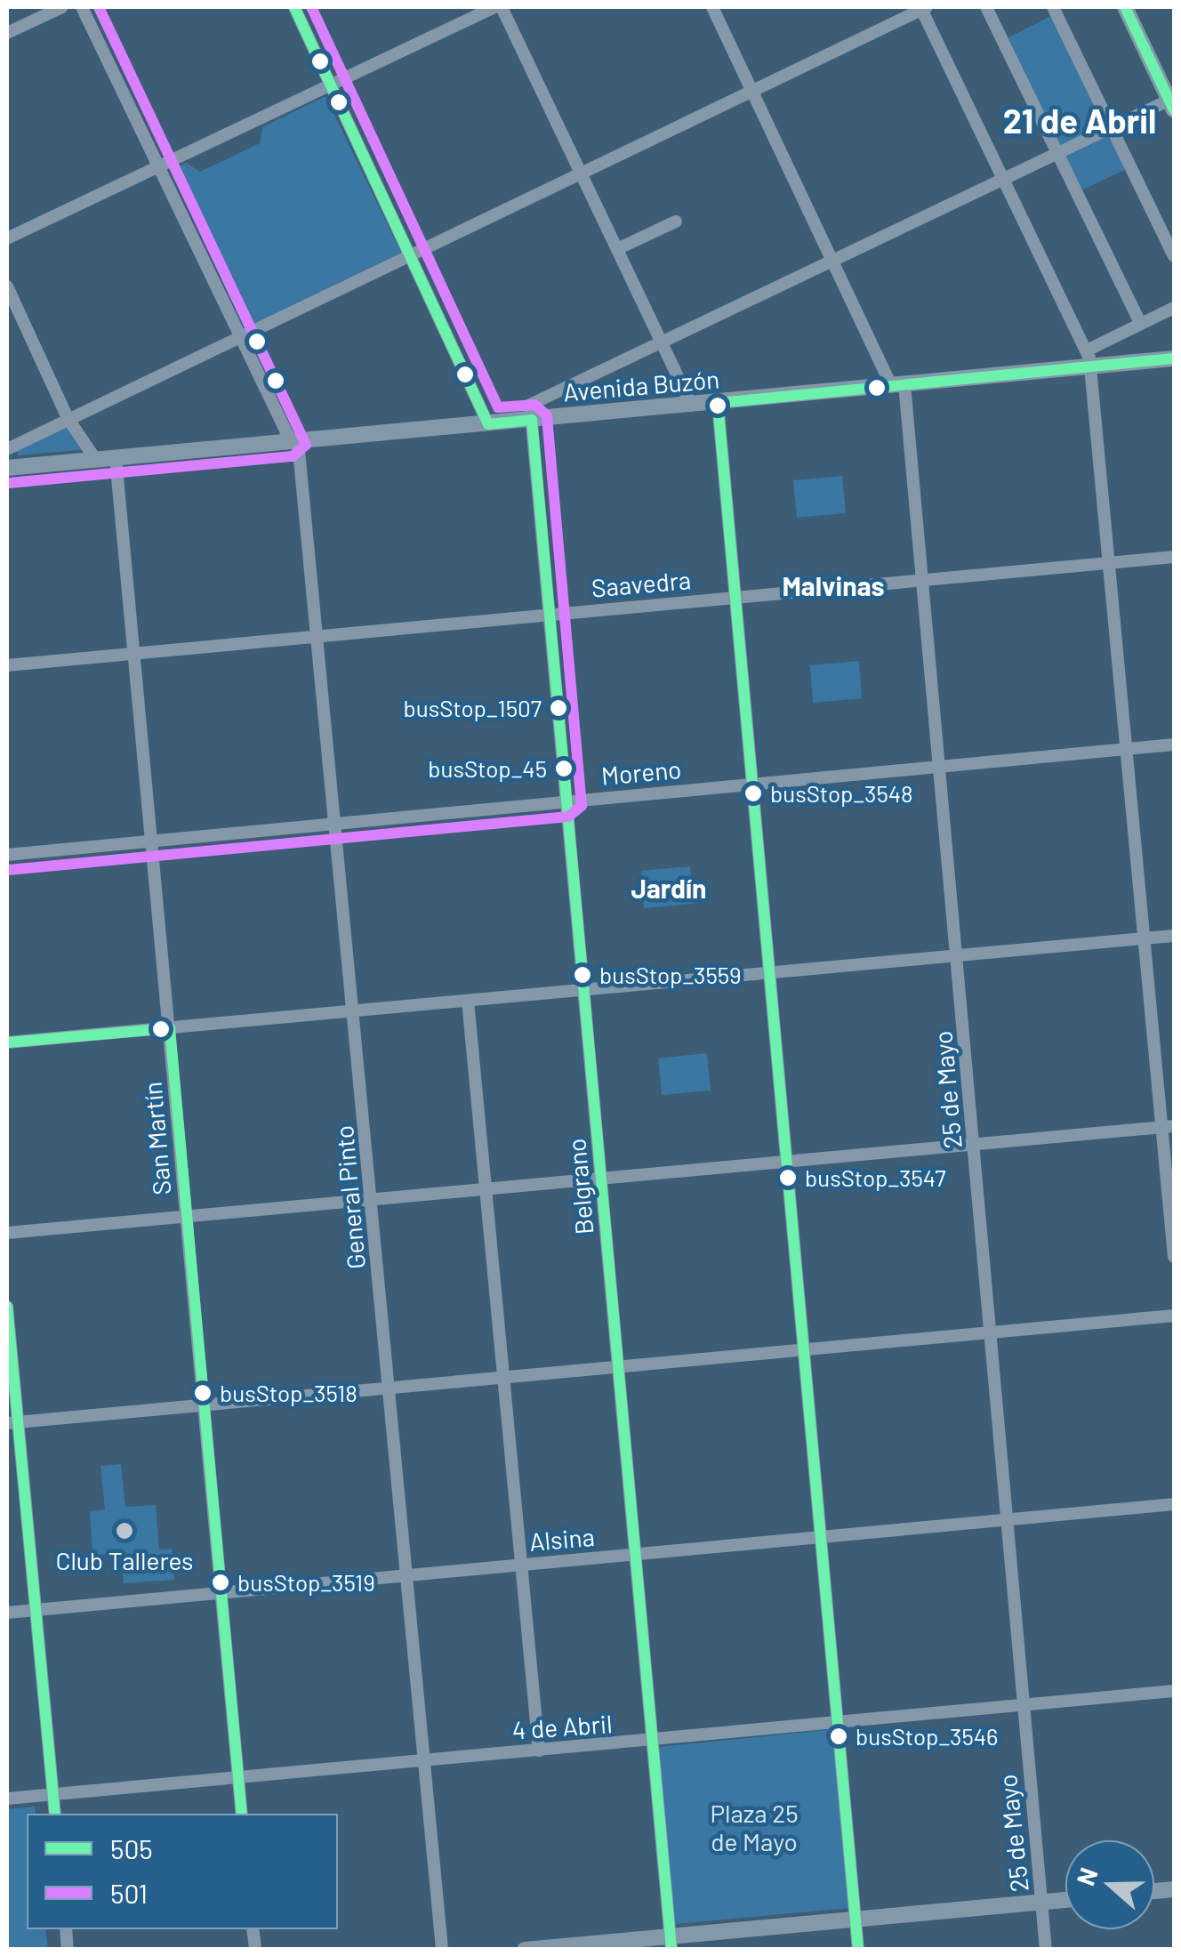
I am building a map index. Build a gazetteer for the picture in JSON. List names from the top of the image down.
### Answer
{
  "streets": {
    "main road": ["Avenida Buzón"],
    "street": [
      "Saavedra",
      "Moreno",
      "25 de Mayo",
      "San Martín",
      "Belgrano",
      "General Pinto",
      "Alsina",
      "4 de Abril"
    ]
  },
  "crossings": [
    ["Avenida Buzón", "25 de Mayo"],
    ["Avenida Buzón", "San Martín"],
    ["Avenida Buzón", "Belgrano"],
    ["Avenida Buzón", "General Pinto"],
    ["Saavedra", "25 de Mayo"],
    ["Saavedra", "San Martín"],
    ["Saavedra", "Belgrano"],
    ["Saavedra", "General Pinto"],
    ["Moreno", "25 de Mayo"],
    ["Moreno", "San Martín"],
    ["Moreno", "Belgrano"],
    ["Moreno", "General Pinto"],
    ["25 de Mayo", "Alsina"],
    ["25 de Mayo", "4 de Abril"],
    ["San Martín", "Alsina"],
    ["San Martín", "4 de Abril"],
    ["Belgrano", "Alsina"],
    ["Belgrano", "4 de Abril"],
    ["General Pinto", "Alsina"],
    ["General Pinto", "4 de Abril"]
  ],
  "districts": ["21 de Abril", "Malvinas", "Jardín"],
  "parks": ["Plaza 25 de Mayo"],
  "places": [
    "busStop_1507",
    "busStop_45",
    "busStop_3548",
    "busStop_3559",
    "busStop_3547",
    "busStop_3518",
    "Club Talleres",
    "busStop_3519",
    "busStop_3546"
  ],
  "lines": ["transit line 505", "transit line 501"],
  "legend": ["505", "501"],
  "north": "left"
}
